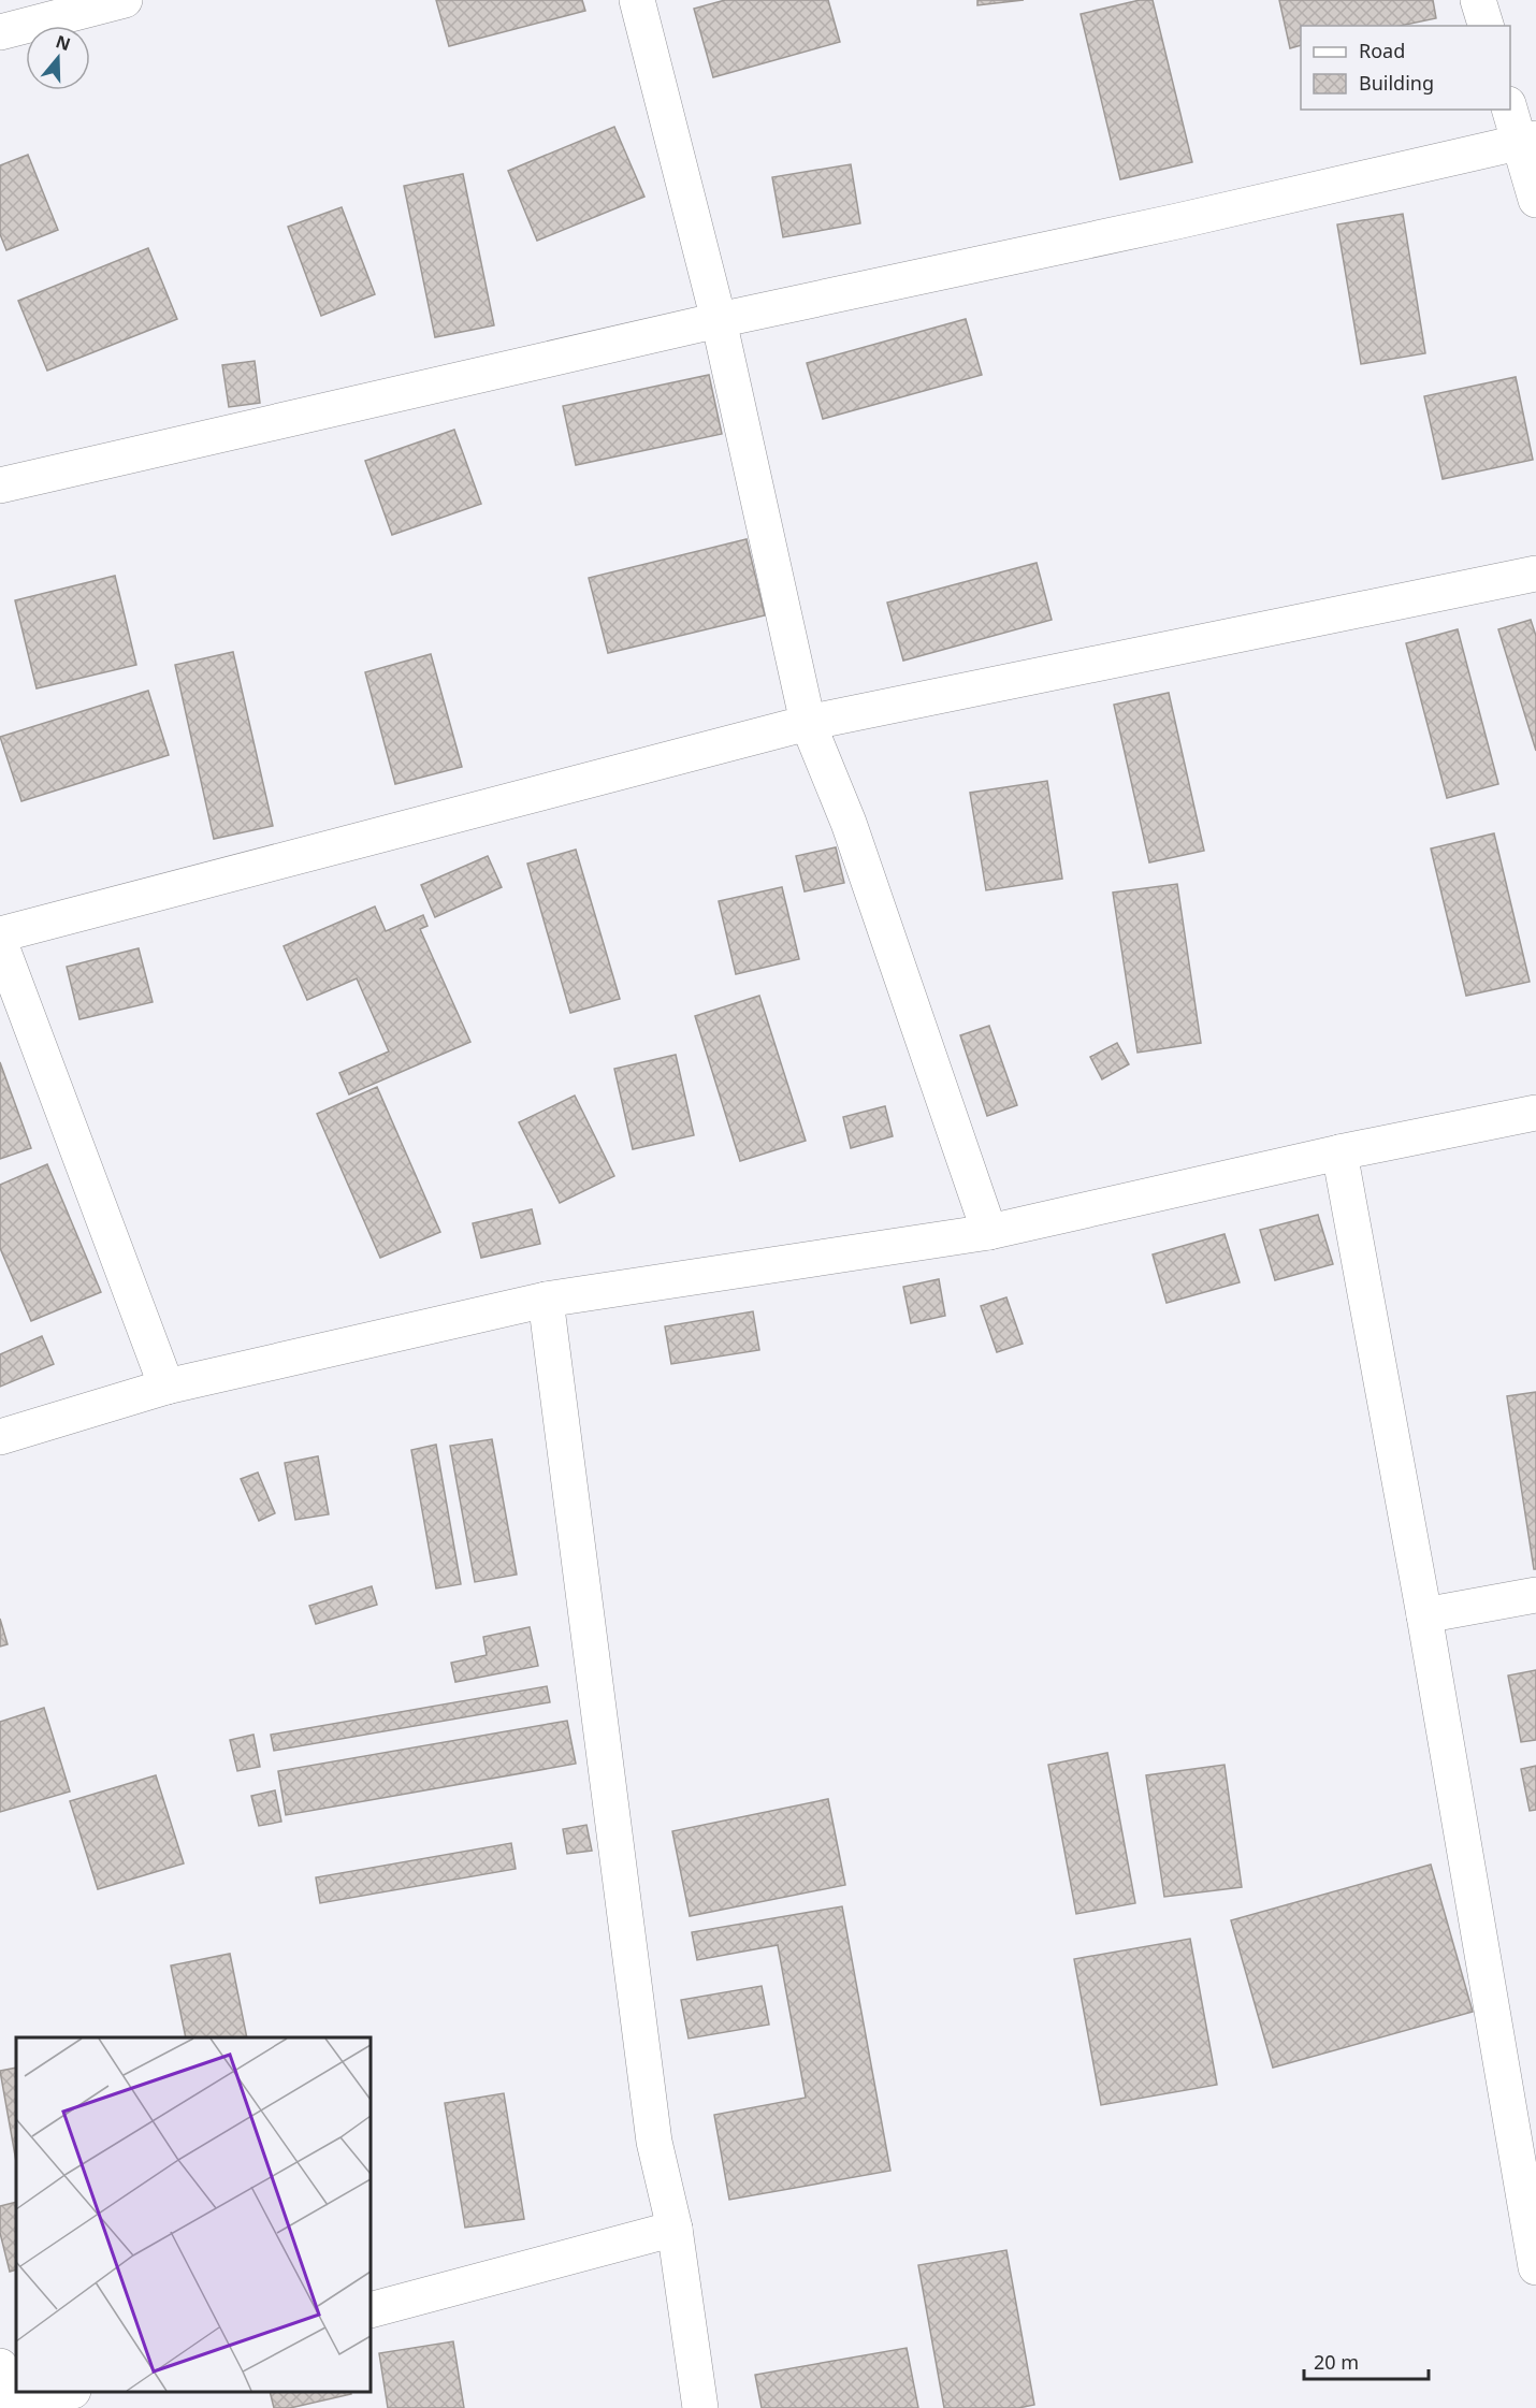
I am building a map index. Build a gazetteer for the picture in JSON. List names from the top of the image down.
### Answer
{
  "legend": ["Road", "Building"],
  "scale_bar": "20 m",
  "north": "top"
}
